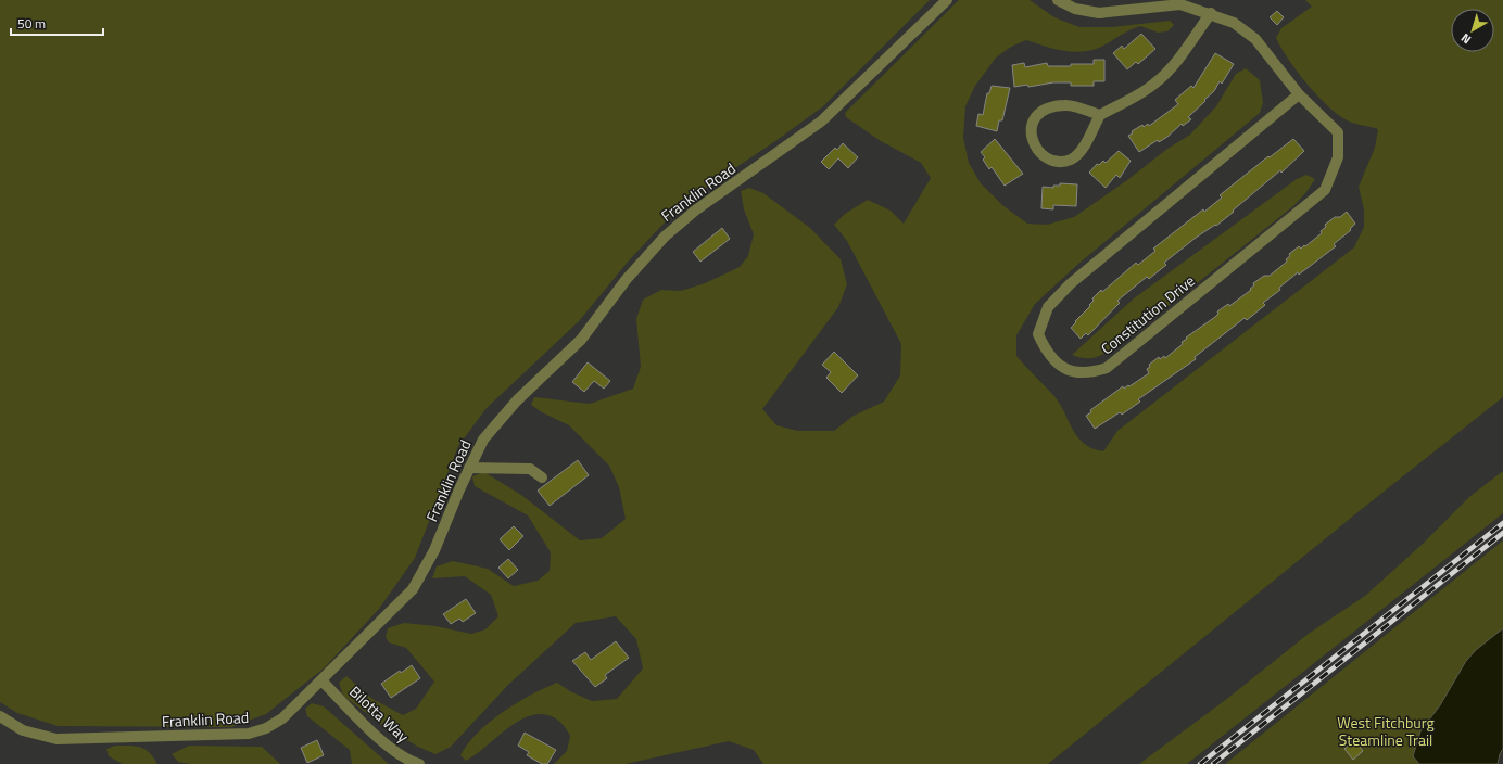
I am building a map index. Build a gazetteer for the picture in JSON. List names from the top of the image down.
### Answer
{
  "streets": {
    "street": ["Franklin Road", "Constitution Drive", "Bilotta Way"]
  },
  "crossings": [
    ["Franklin Road", "Bilotta Way"]
  ],
  "parks": ["West Fitchburg Steamline Trail"],
  "scale_bar": "50 m",
  "north": "bottom left"
}
